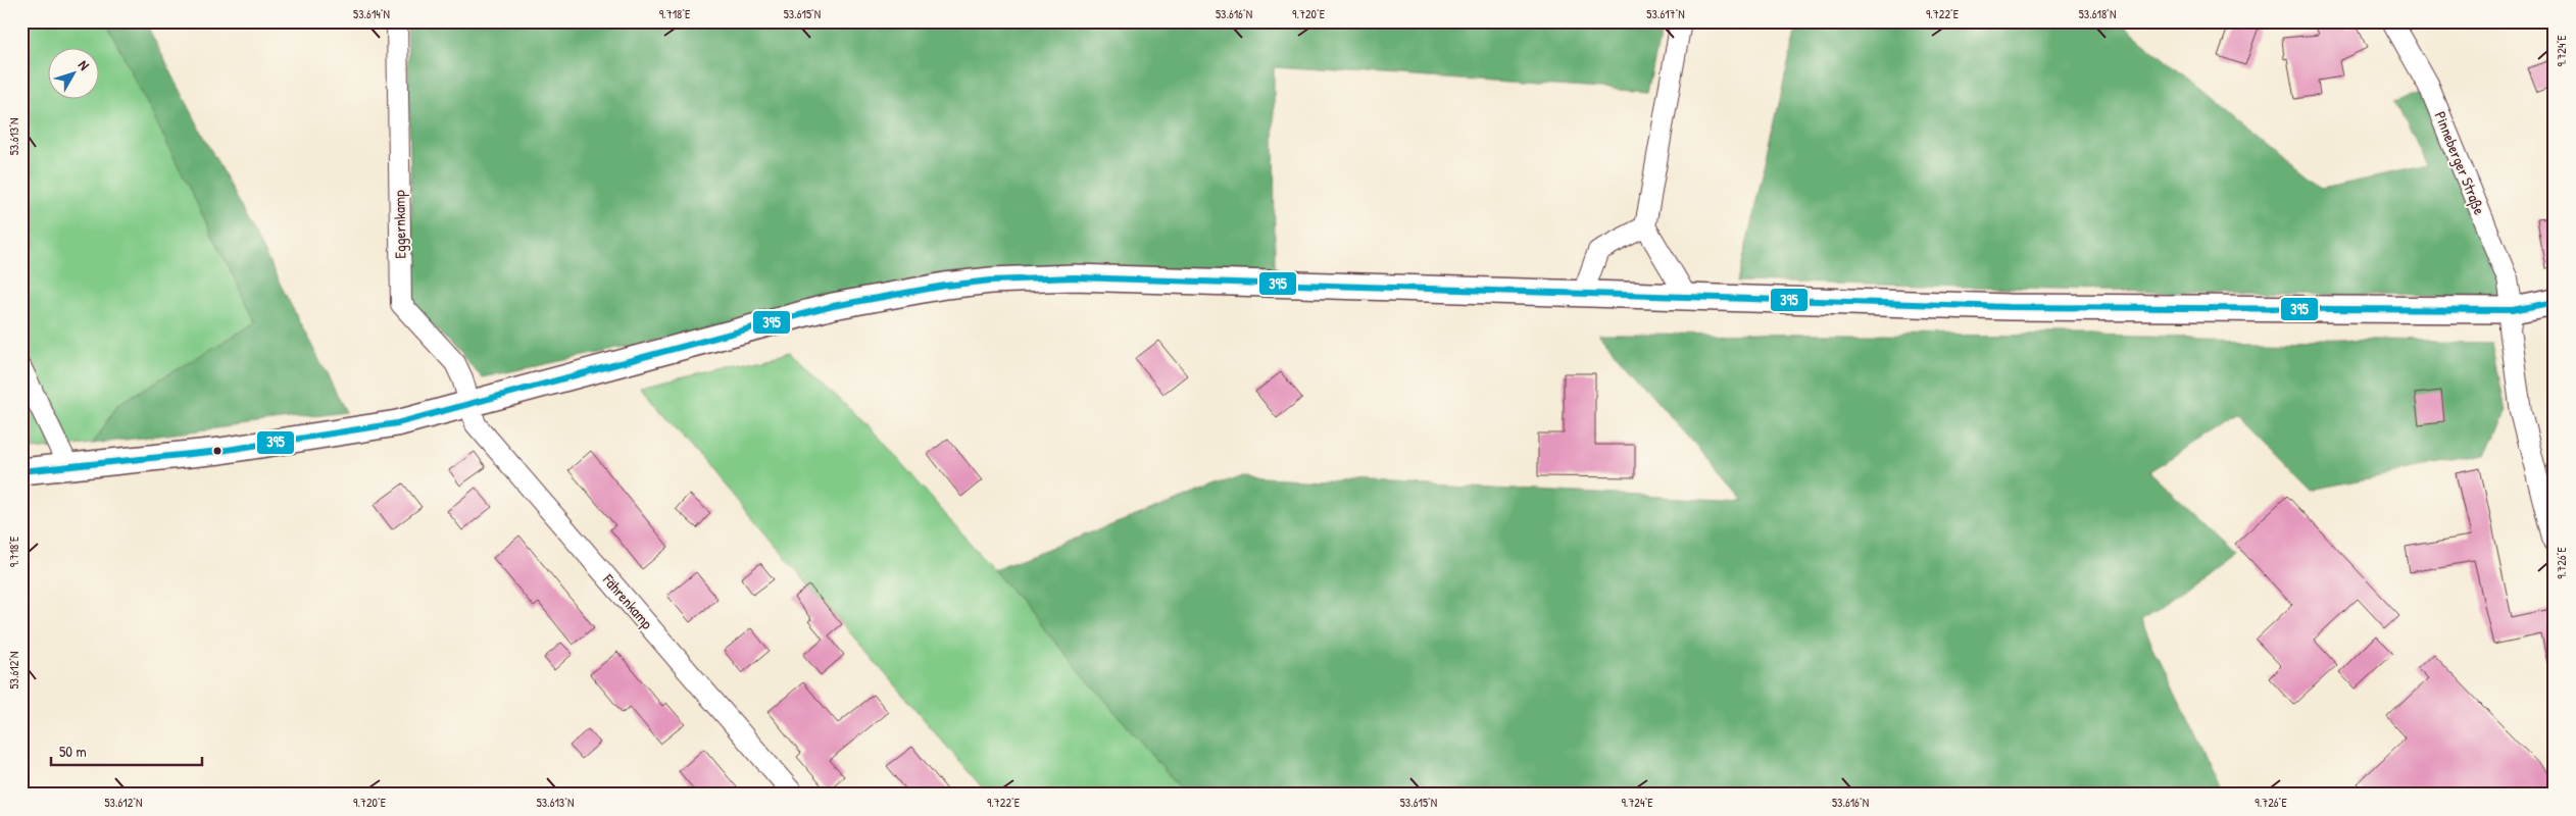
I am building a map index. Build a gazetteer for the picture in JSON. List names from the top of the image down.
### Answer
{
  "streets": {
    "street": ["Pinneberger Straße", "Eggernkamp", "Fährenkamp"]
  },
  "crossings": [
    ["Eggernkamp", "Fährenkamp"]
  ],
  "lines": ["transit line 395"],
  "scale_bar": "50 m",
  "north": "top right",
  "coordinates": [
    "53.614°N",
    "9.718°E",
    "53.615°N",
    "53.616°N",
    "9.720°E",
    "53.617°N",
    "9.722°E",
    "53.618°N",
    "9.724°E",
    "53.613°N",
    "9.726°E",
    "53.612°N"
  ]
}
